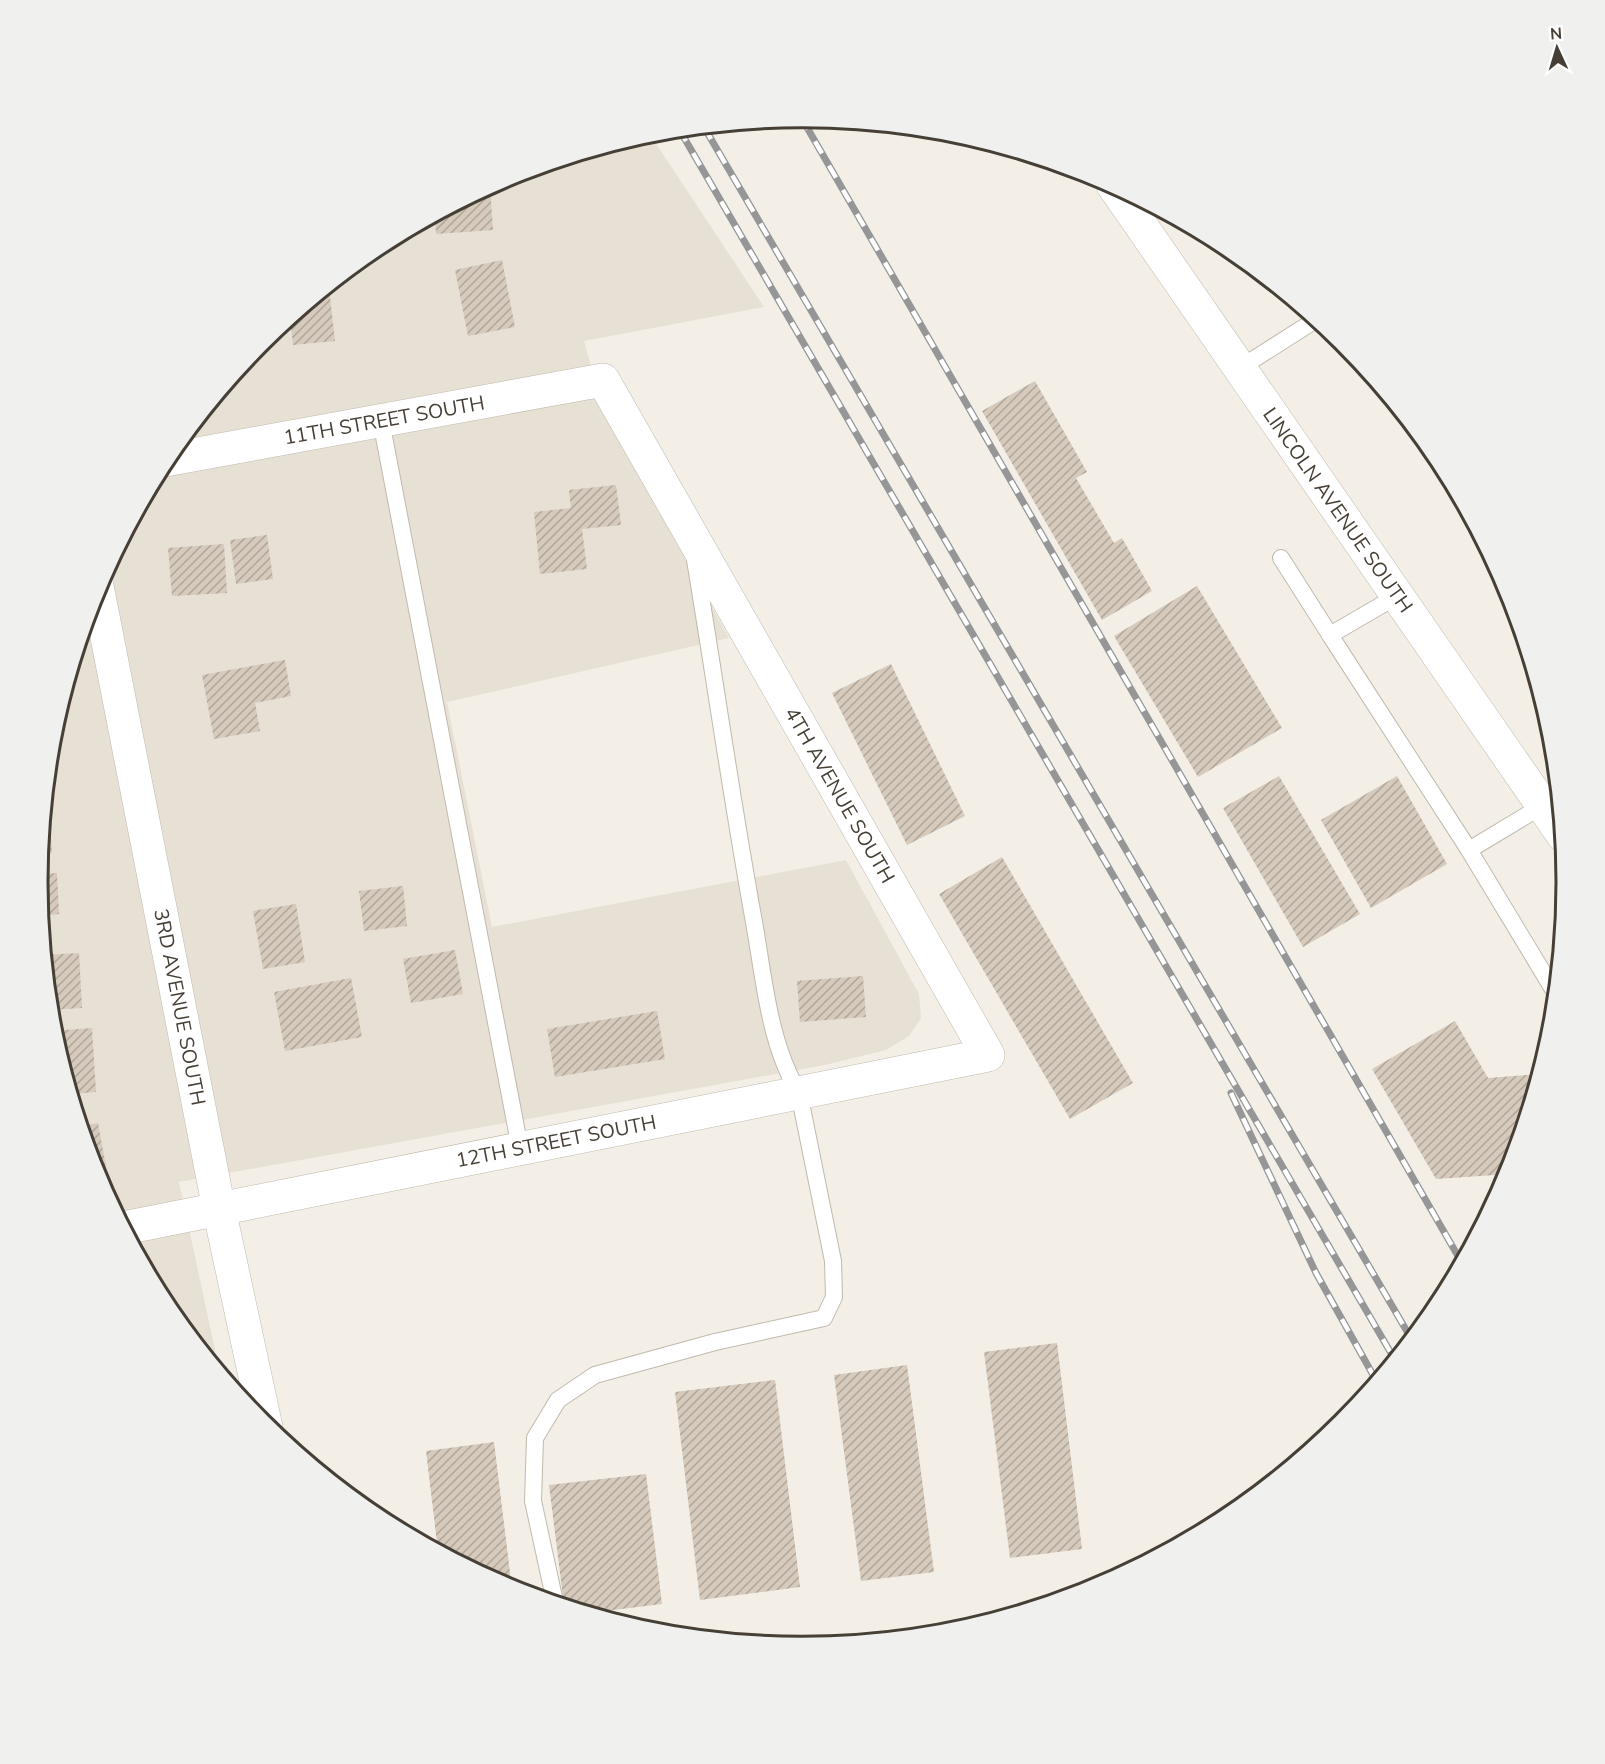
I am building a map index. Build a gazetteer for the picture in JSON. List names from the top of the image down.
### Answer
{
  "streets": {
    "street": [
      "11TH STREET SOUTH",
      "LINCOLN AVENUE SOUTH",
      "4TH AVENUE SOUTH",
      "3RD AVENUE SOUTH",
      "12TH STREET SOUTH"
    ]
  },
  "crossings": [
    ["11TH STREET SOUTH", "4TH AVENUE SOUTH"],
    ["4TH AVENUE SOUTH", "12TH STREET SOUTH"],
    ["3RD AVENUE SOUTH", "12TH STREET SOUTH"]
  ],
  "north": "top"
}
